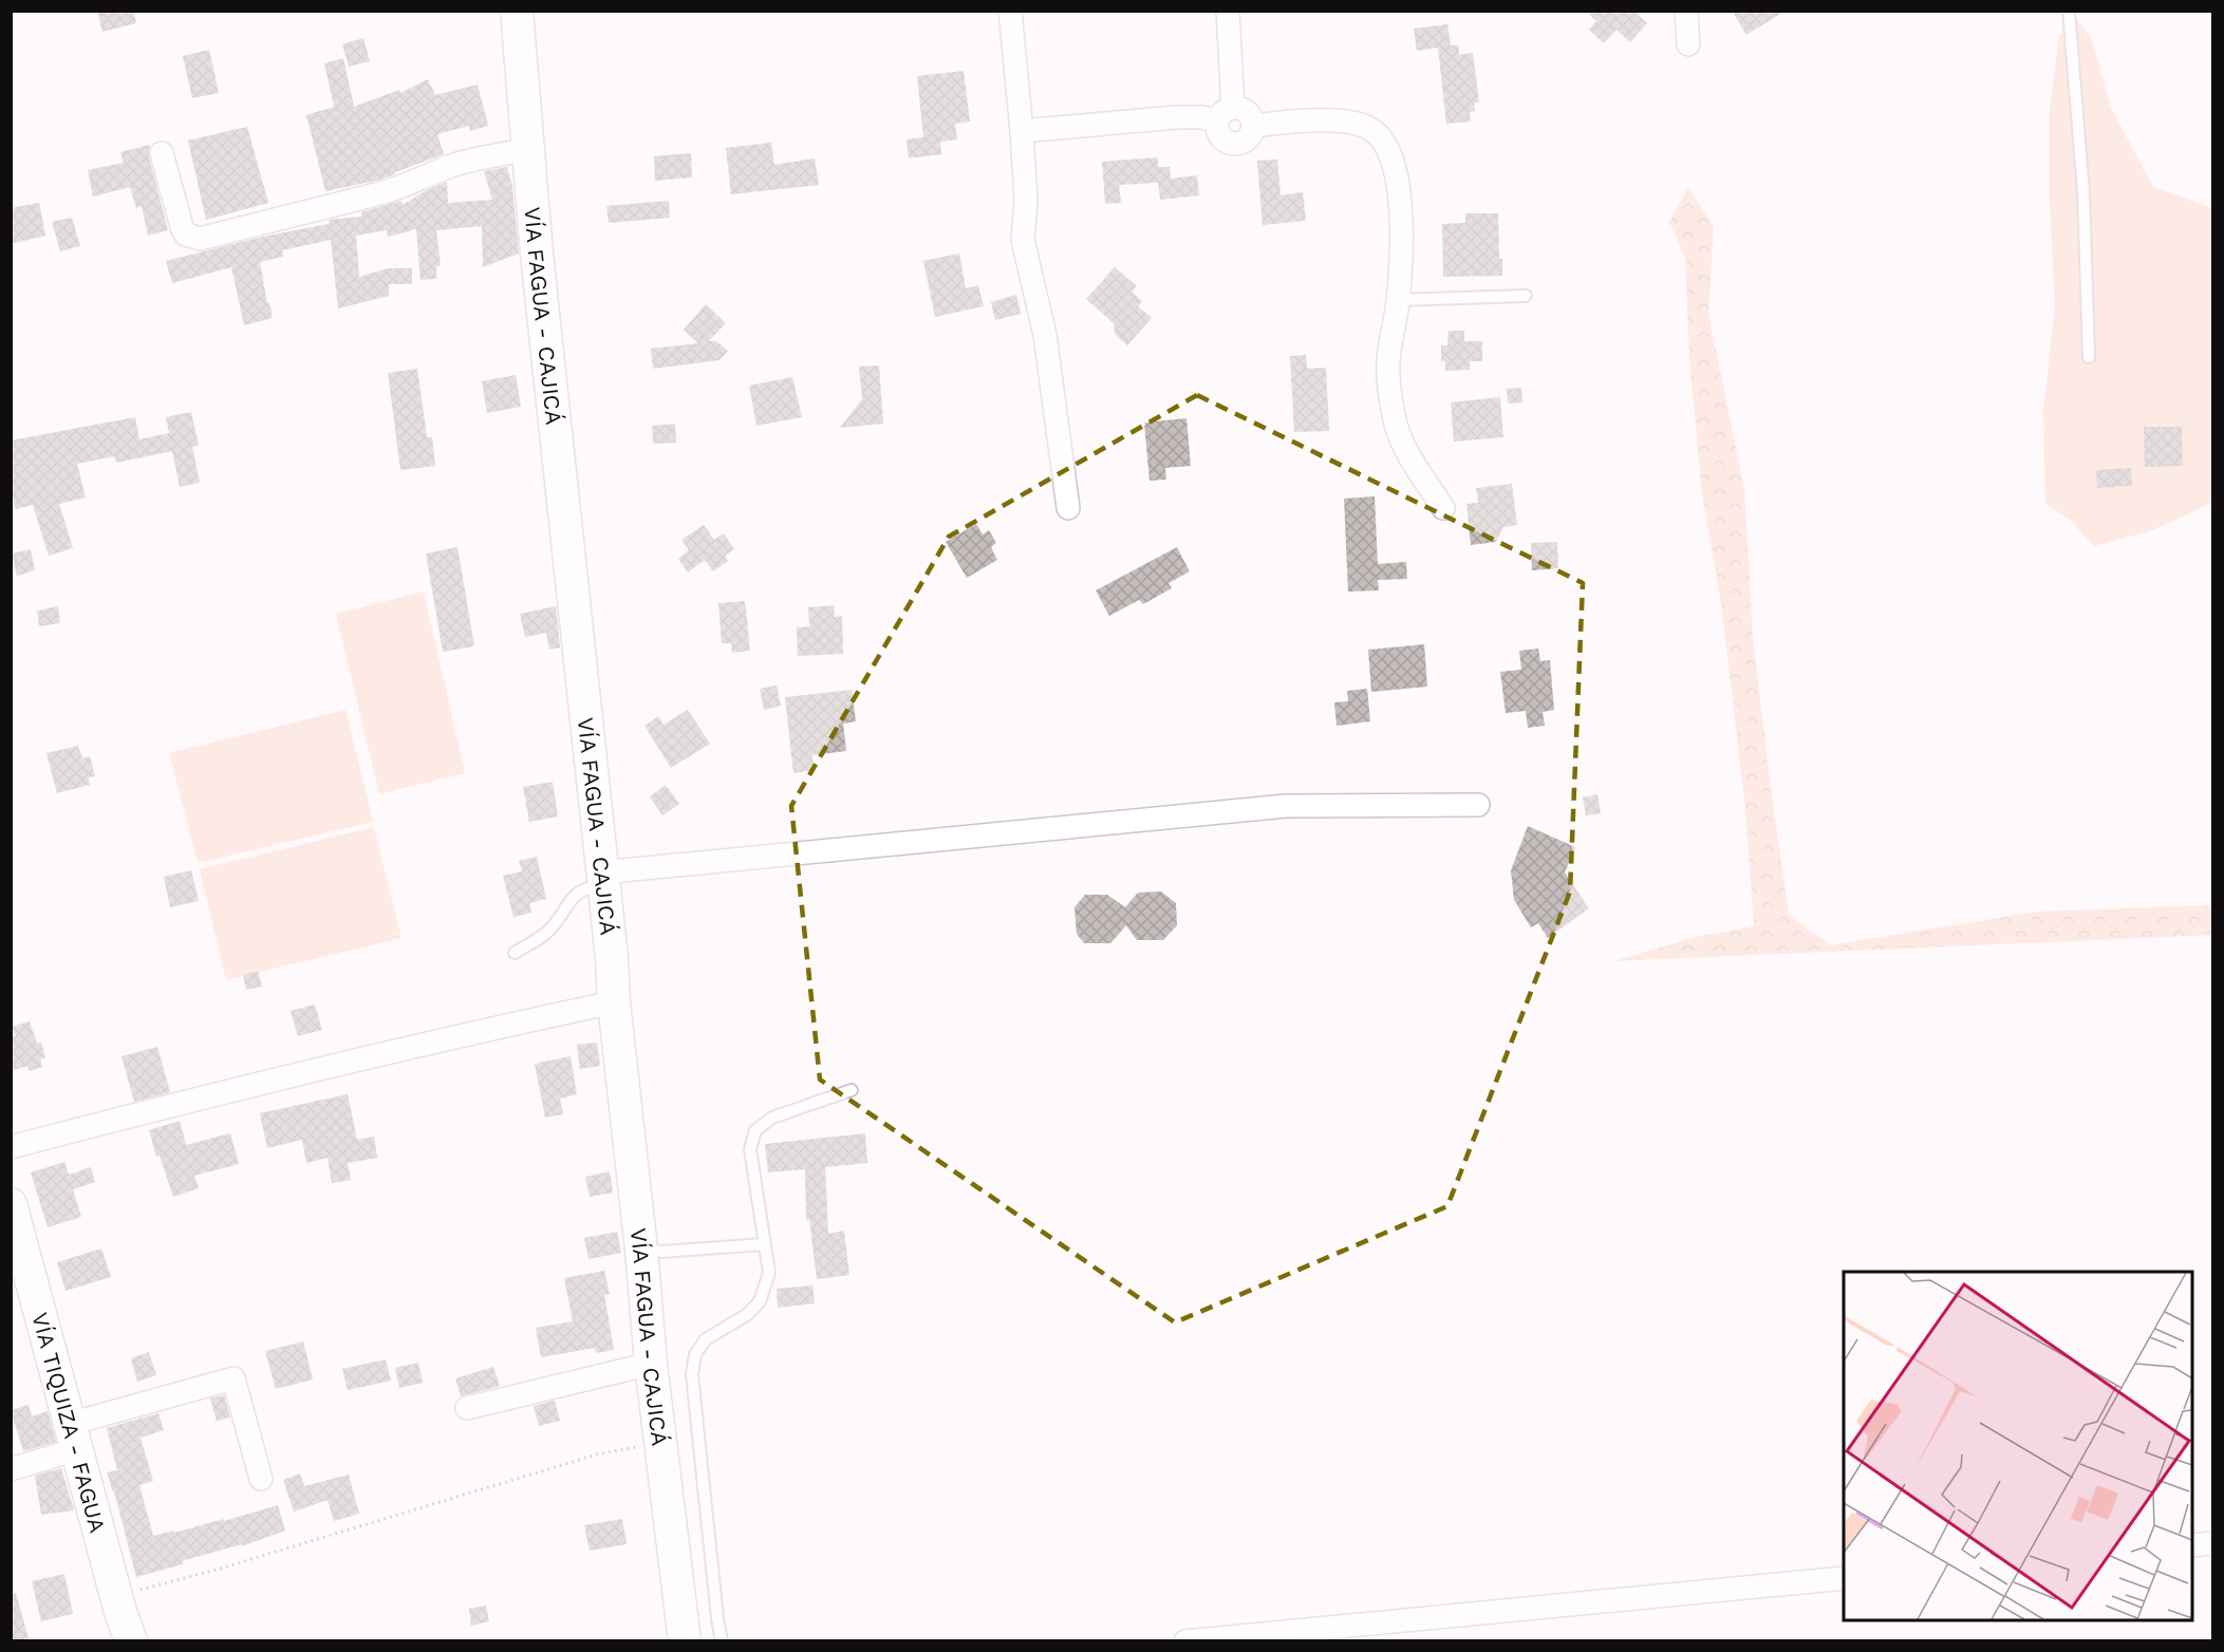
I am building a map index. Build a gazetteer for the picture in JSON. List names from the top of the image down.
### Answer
{
  "streets": {
    "street": ["VÍA FAGUA - CAJICÁ", "VÍA TIQUIZA - FAGUA"]
  }
}
